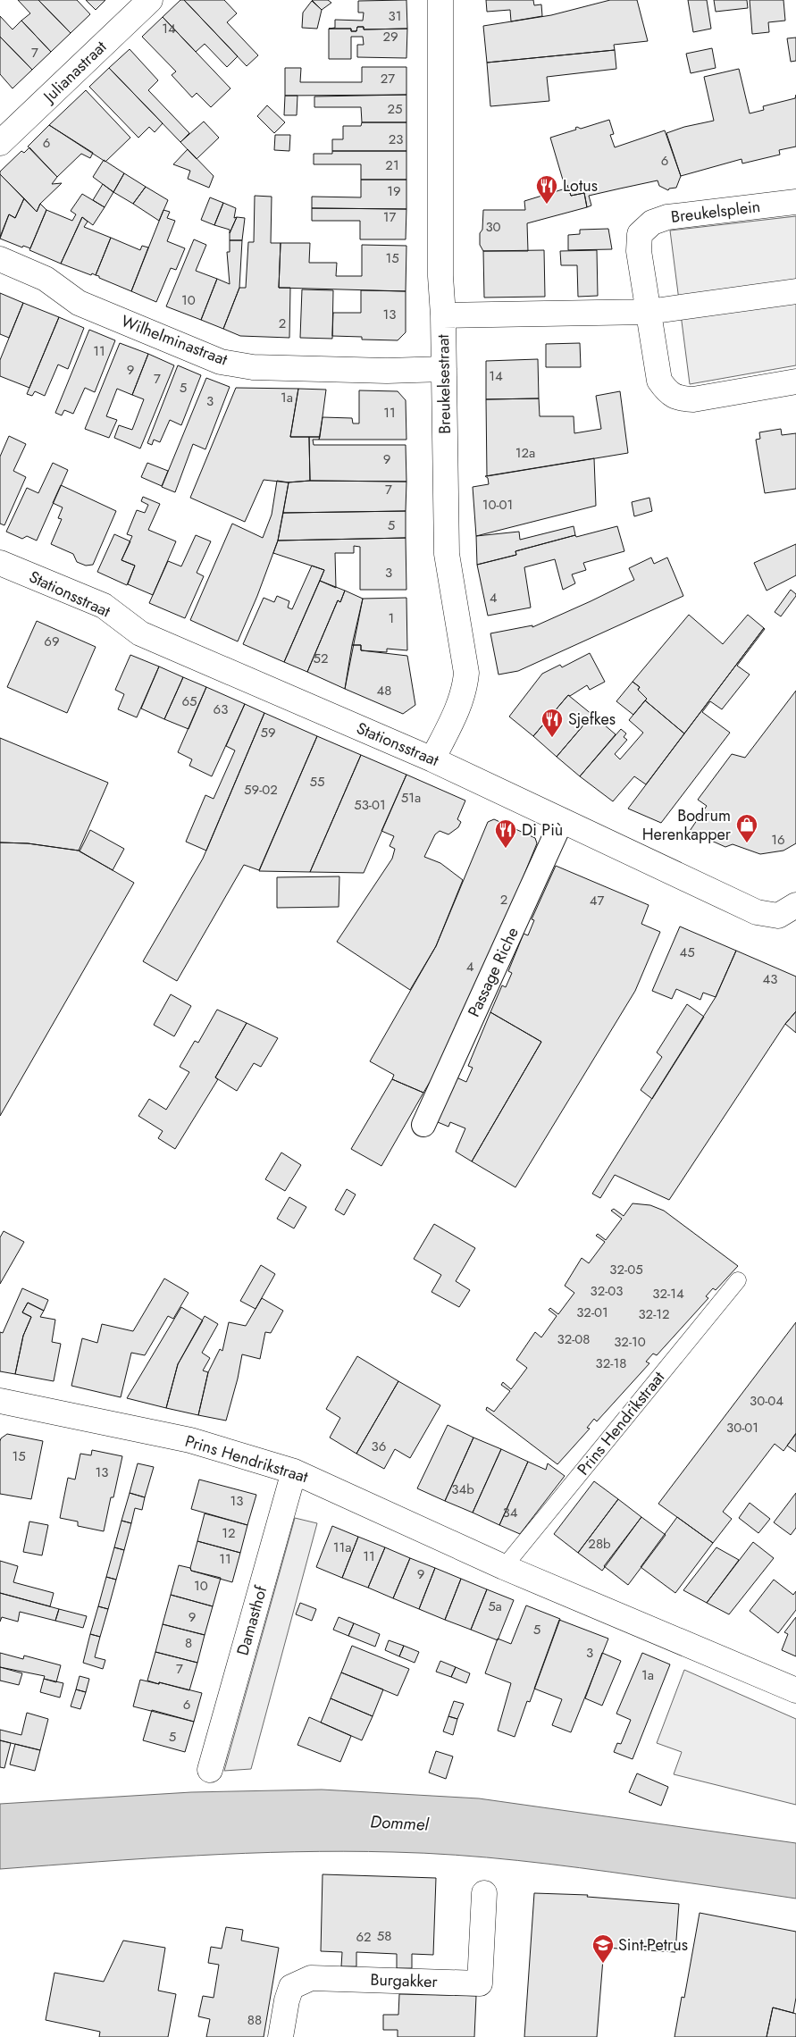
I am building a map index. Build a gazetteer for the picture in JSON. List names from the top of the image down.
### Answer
{
  "streets": {
    "street": [
      "Julianastraat",
      "Breukelsplein",
      "Wilhelminastraat",
      "Breukelsestraat",
      "Stationsstraat",
      "Passage Riche",
      "Prins Hendrikstraat",
      "Damasthof",
      "Burgakker"
    ]
  },
  "crossings": [
    ["Wilhelminastraat", "Breukelsestraat"],
    ["Breukelsestraat", "Stationsstraat"],
    ["Stationsstraat", "Passage Riche"],
    ["Prins Hendrikstraat", "Damasthof"]
  ],
  "water": ["Dommel"],
  "places": {
    "restaurant": ["Lotus", "Sjefkes", "Di Più"],
    "shop": ["Bodrum Herenkapper"],
    "school or university": ["Sint-Petrus"]
  },
  "house_numbers": [
    "31",
    "14",
    "29",
    "7",
    "27",
    "25",
    "23",
    "6",
    "6",
    "21",
    "19",
    "17",
    "30",
    "15",
    "10",
    "13",
    "2",
    "11",
    "9",
    "14",
    "7",
    "5",
    "1a",
    "3",
    "11",
    "12a",
    "9",
    "7",
    "10-01",
    "5",
    "3",
    "4",
    "1",
    "69",
    "52",
    "48",
    "65",
    "63",
    "59",
    "55",
    "59-02",
    "51a",
    "53-01",
    "16",
    "2",
    "47",
    "45",
    "4",
    "43",
    "32-05",
    "32-03",
    "32-14",
    "32-01",
    "32-12",
    "32-08",
    "32-10",
    "32-18",
    "30-04",
    "30-01",
    "36",
    "15",
    "13",
    "34b",
    "13",
    "34",
    "12",
    "28b",
    "11a",
    "11",
    "11",
    "9",
    "10",
    "5a",
    "9",
    "5",
    "8",
    "3",
    "7",
    "1a",
    "6",
    "5",
    "58",
    "62",
    "88"
  ]
}
